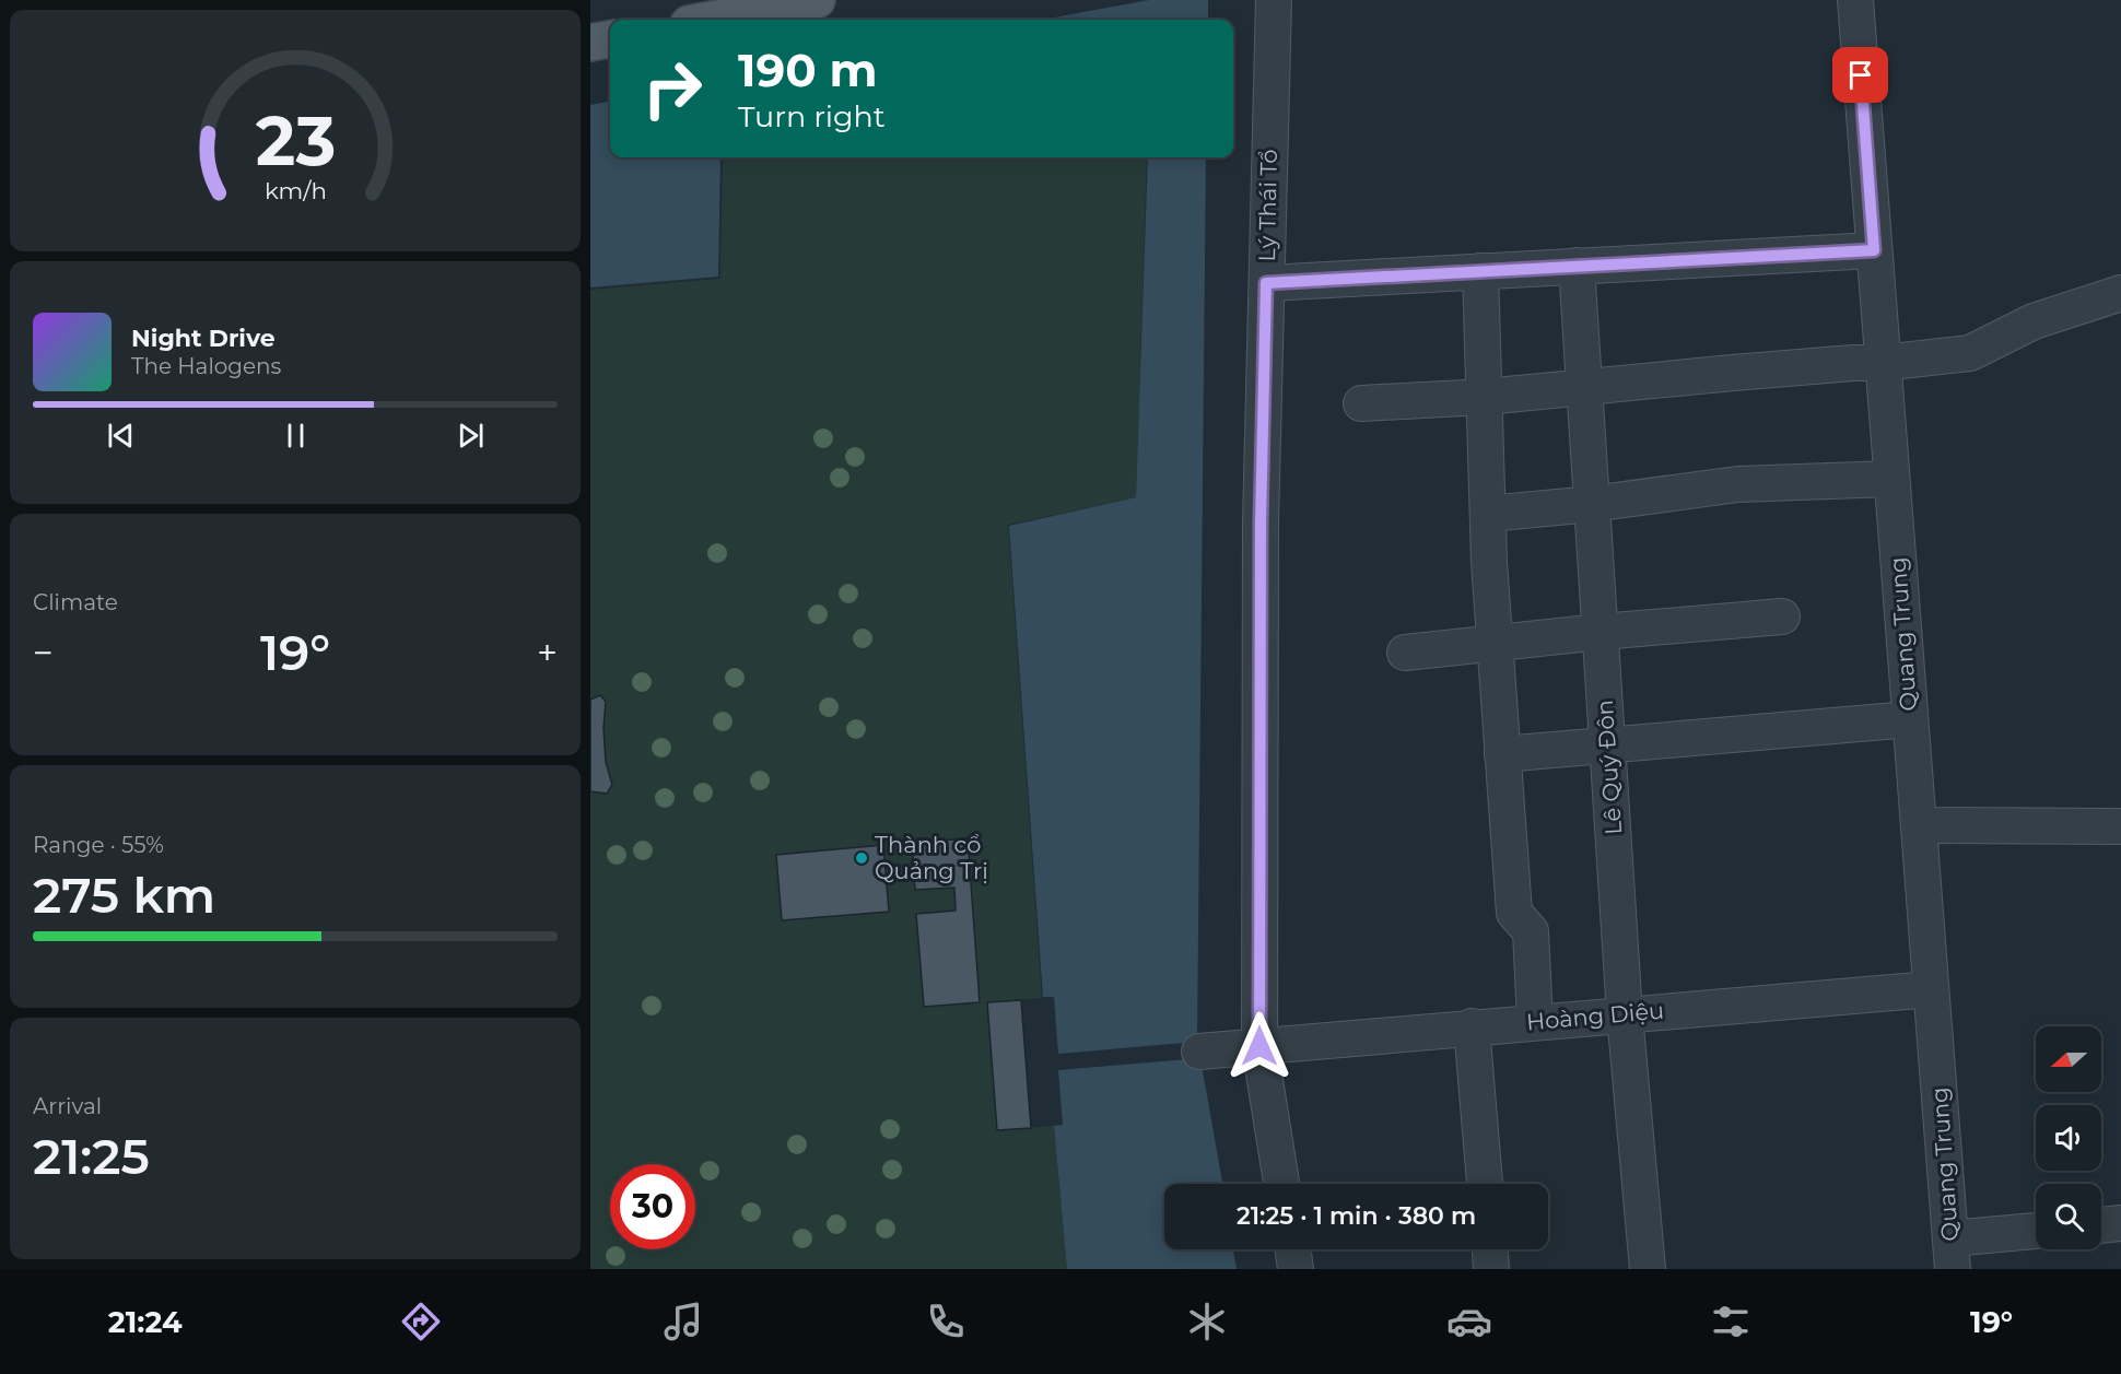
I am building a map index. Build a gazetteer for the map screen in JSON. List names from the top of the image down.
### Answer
{
  "streets": {
    "street": [
      "Lý Thái Tổ",
      "Quang Trung",
      "Lê Quý Đôn",
      "Hoàng Diệu"
    ]
  },
  "crossings": [
    ["Lý Thái Tổ", "Hoàng Diệu"],
    ["Quang Trung", "Hoàng Diệu"],
    ["Lê Quý Đôn", "Hoàng Diệu"]
  ],
  "places": ["Thành cổ Quảng Trị"],
  "north": "left",
  "page": {
    "turn": ["190 m", "Turn right"],
    "song": ["Night Drive", "The Halogens"],
    "tile": [
      "Climate",
      ["Range · 55%", "275 km"],
      ["Arrival", "21:25"]
    ],
    "heat": ["−", "19°", "+"],
    "limit": "30",
    "trip": "21:25 · 1 min · 380 m",
    "tabs": ["21:24", "19°"],
    "gauge": ["23", "km/h"]
  }
}
